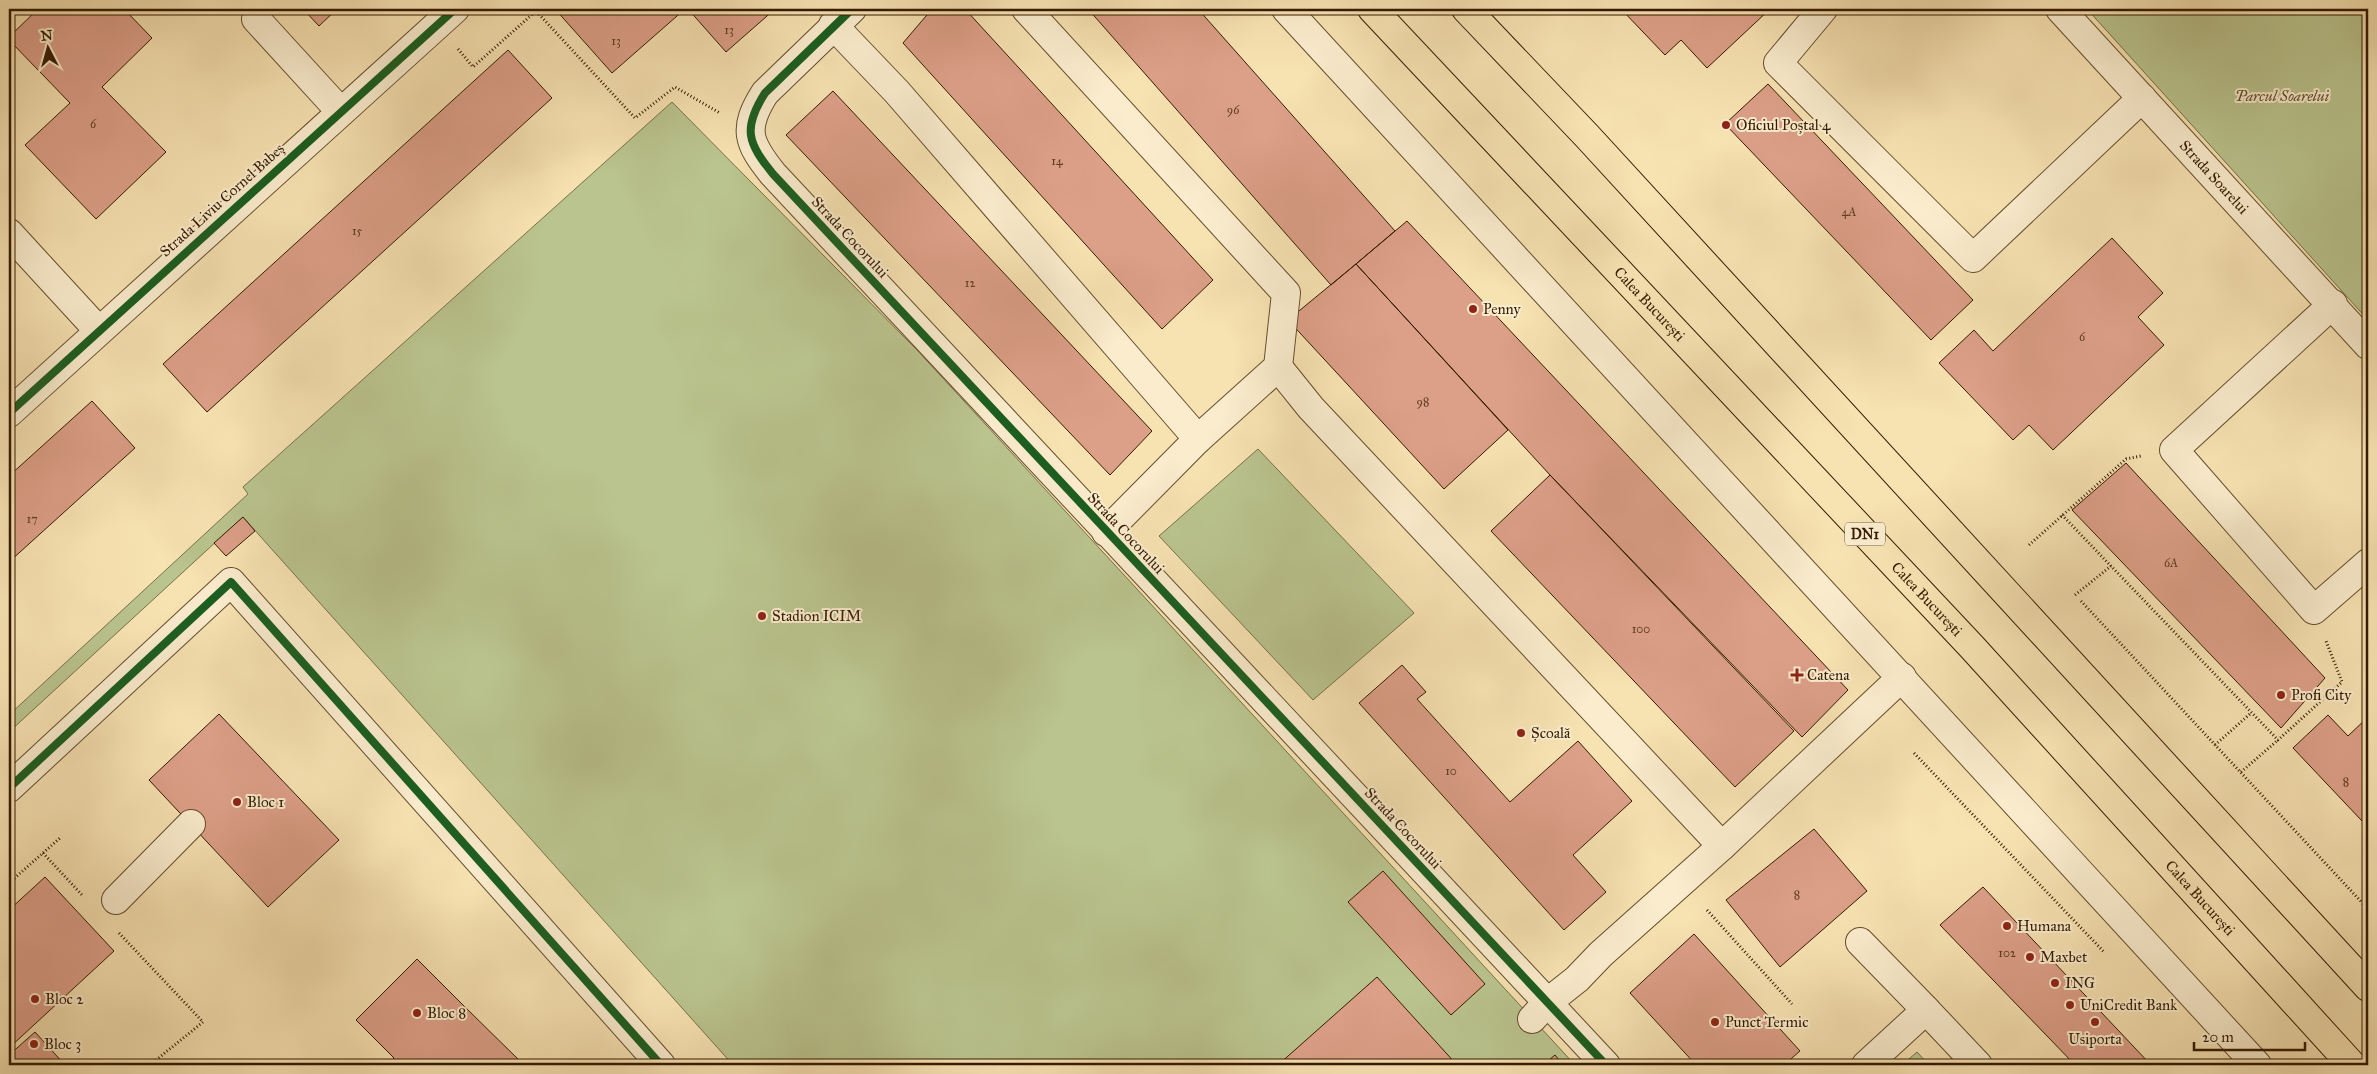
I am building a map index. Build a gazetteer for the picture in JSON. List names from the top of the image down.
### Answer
{
  "streets": {
    "main road": ["Calea București", "DN1"],
    "street": ["Strada Soarelui", "Strada Liviu Cornel Babeș", "Strada Cocorului"]
  },
  "parks": ["Parcul Soarelui"],
  "places": {
    "other": [
      "Oficiul Poștal 4",
      "Penny",
      "Stadion ICIM",
      "Profi City",
      "Școală",
      "Bloc 1",
      "Humana",
      "Maxbet",
      "ING",
      "Bloc 2",
      "UniCredit Bank",
      "Bloc 8",
      "Punct Termic",
      "Usiporta",
      "Bloc 3"
    ],
    "health": ["Catena"]
  },
  "house_numbers": [
    "13",
    "13",
    "96",
    "6",
    "14",
    "4A",
    "15",
    "12",
    "6",
    "98",
    "17",
    "6A",
    "100",
    "10",
    "8",
    "8",
    "102"
  ],
  "scale_bar": "20 m",
  "north": "top"
}
